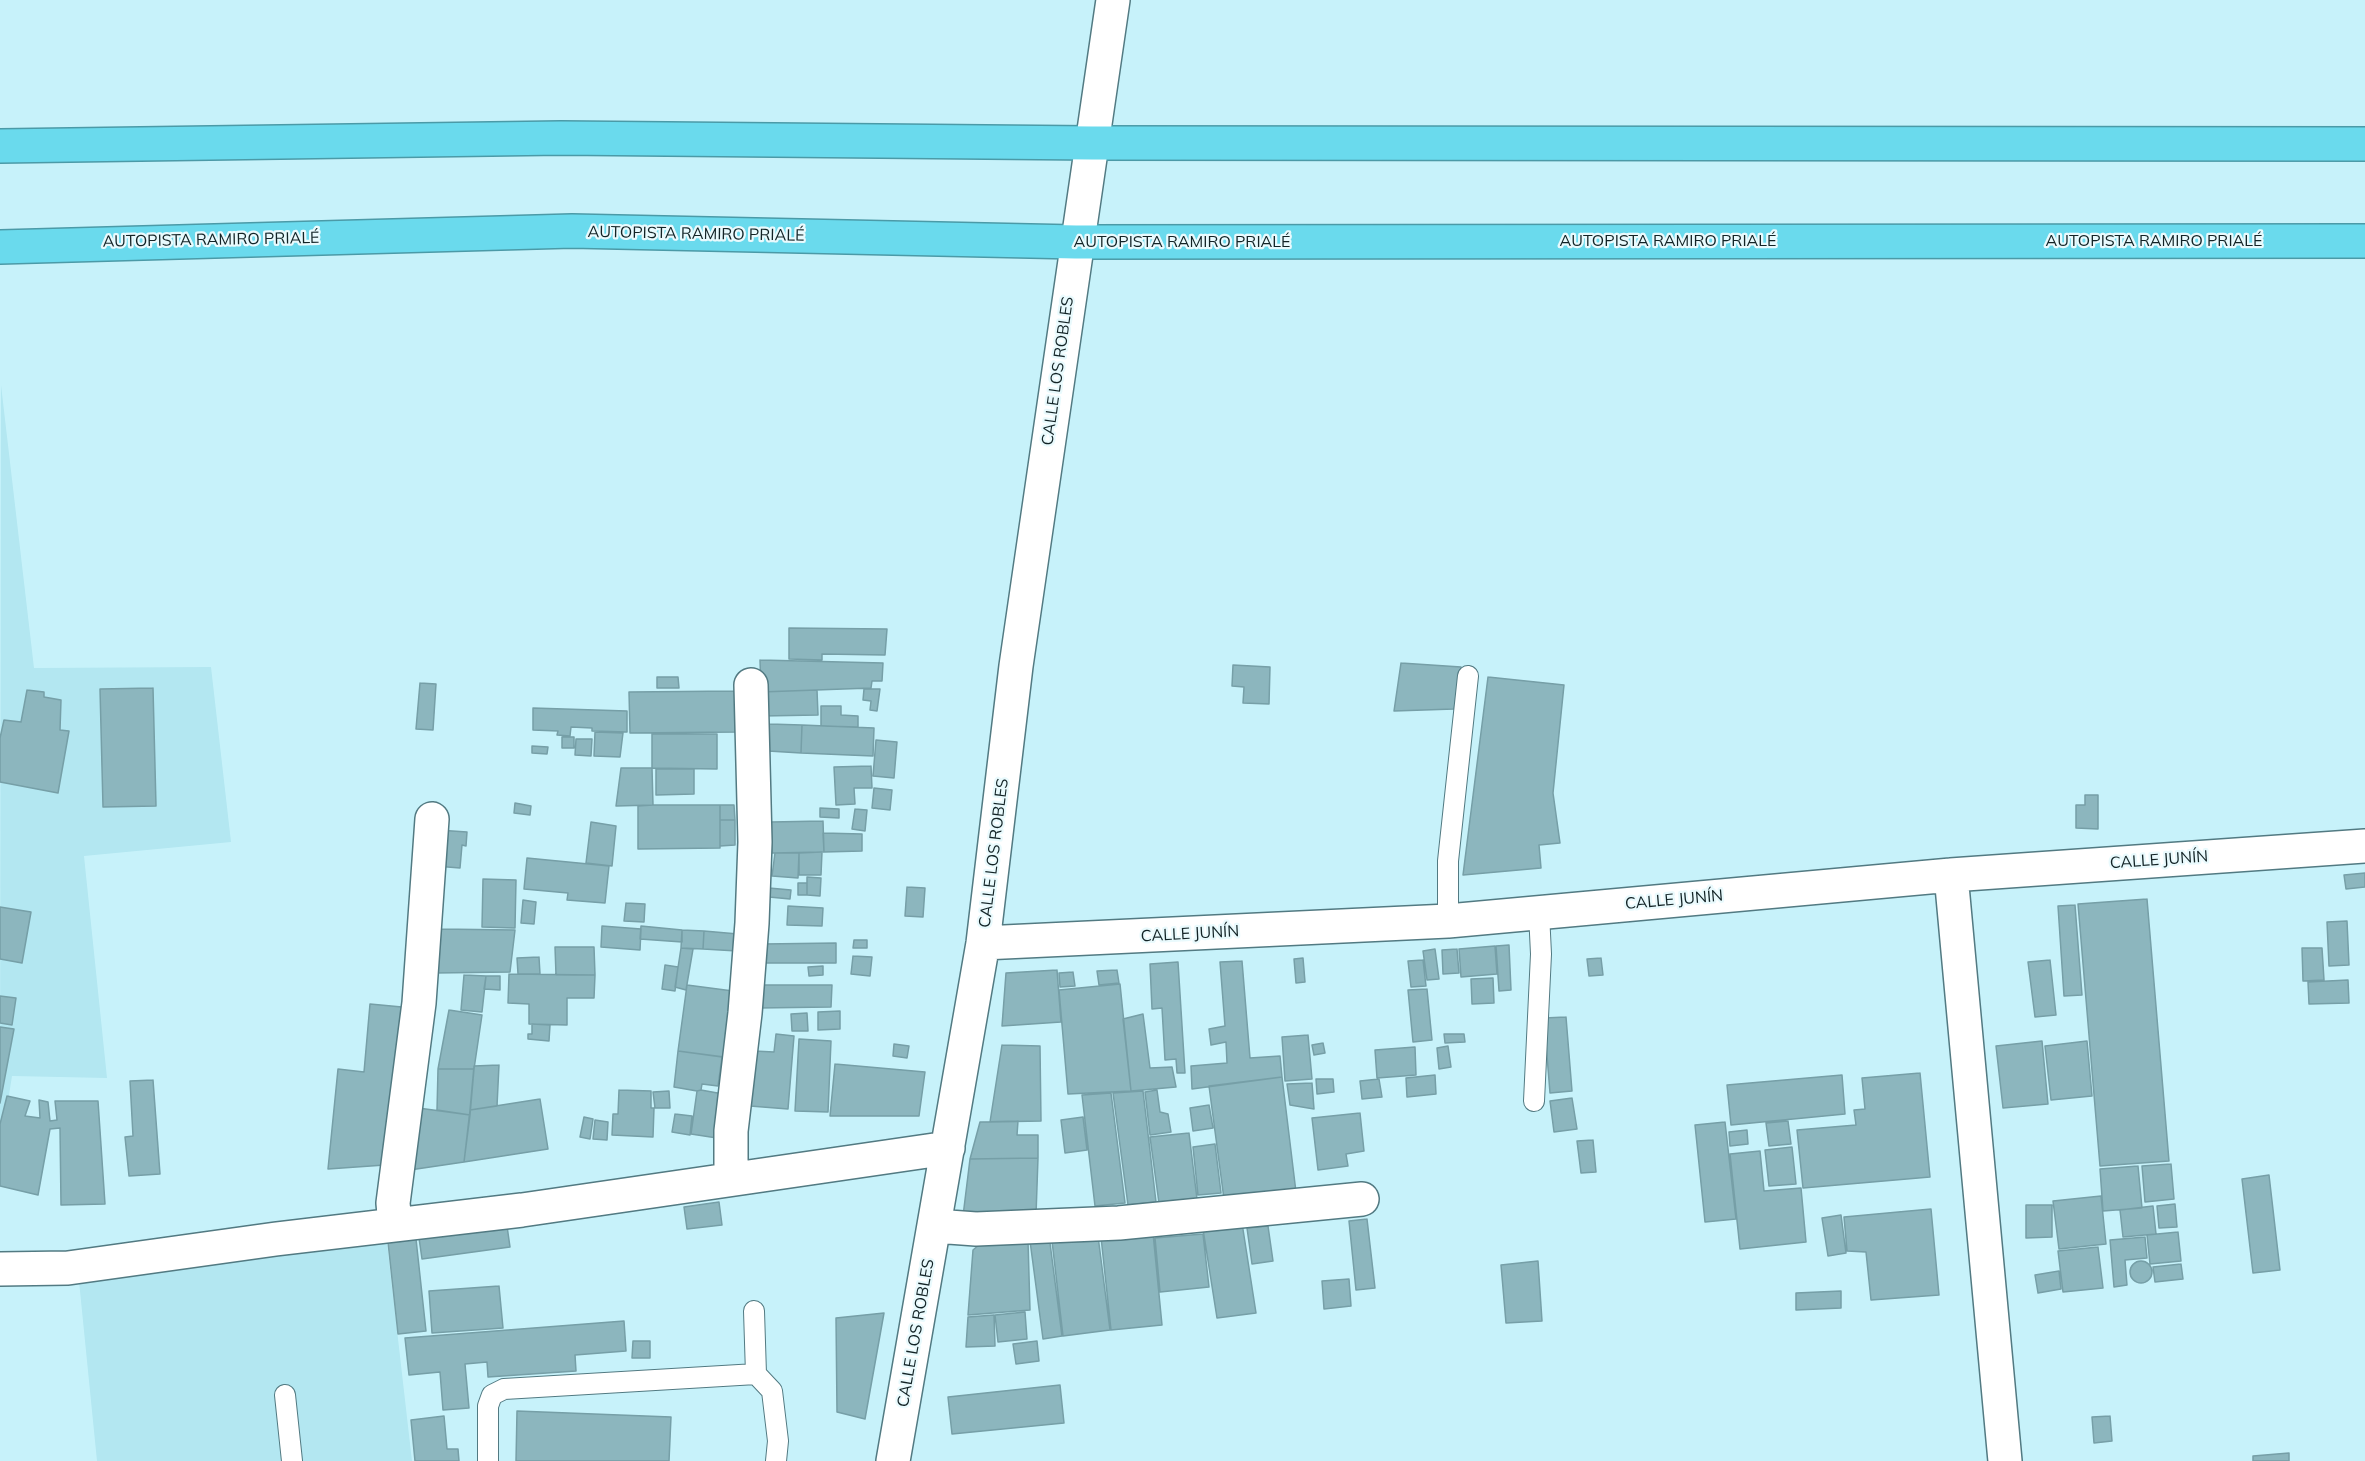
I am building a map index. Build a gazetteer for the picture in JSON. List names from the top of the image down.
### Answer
{
  "streets": {
    "highway": ["AUTOPISTA RAMIRO PRIALÉ"],
    "street": ["CALLE LOS ROBLES", "CALLE JUNÍN"]
  },
  "crossings": [
    ["AUTOPISTA RAMIRO PRIALÉ", "CALLE LOS ROBLES"],
    ["CALLE LOS ROBLES", "CALLE JUNÍN"]
  ]
}
